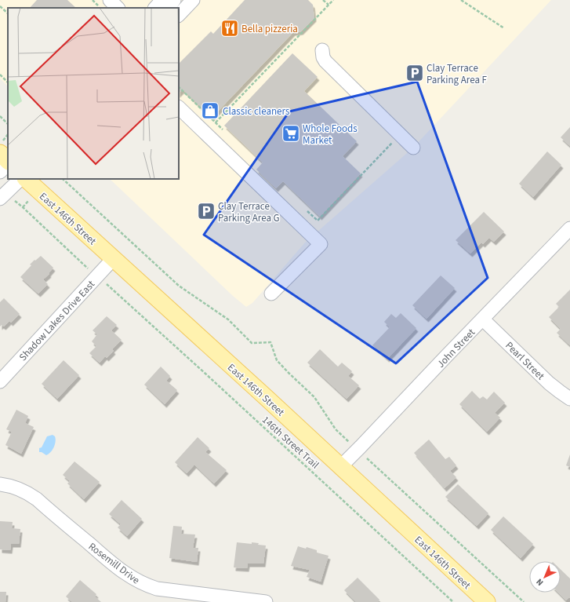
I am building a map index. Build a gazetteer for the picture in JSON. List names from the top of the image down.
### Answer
{
  "streets": {
    "main road": ["East 146th Street"],
    "street": [
      "Shadow Lakes Drive East",
      "John Street",
      "Pearl Street",
      "Rosemill Drive"
    ],
    "path": ["146th Street Trail"]
  },
  "crossings": [
    ["East 146th Street", "Shadow Lakes Drive East"],
    ["East 146th Street", "John Street"],
    ["John Street", "Pearl Street"]
  ],
  "places": {
    "restaurant": ["Bella pizzeria"],
    "parking": ["Clay Terrace Parking Area F", "Clay Terrace Parking Area G"],
    "shop": ["Classic cleaners"],
    "supermarket": ["Whole Foods Market"]
  },
  "north": "bottom left"
}
